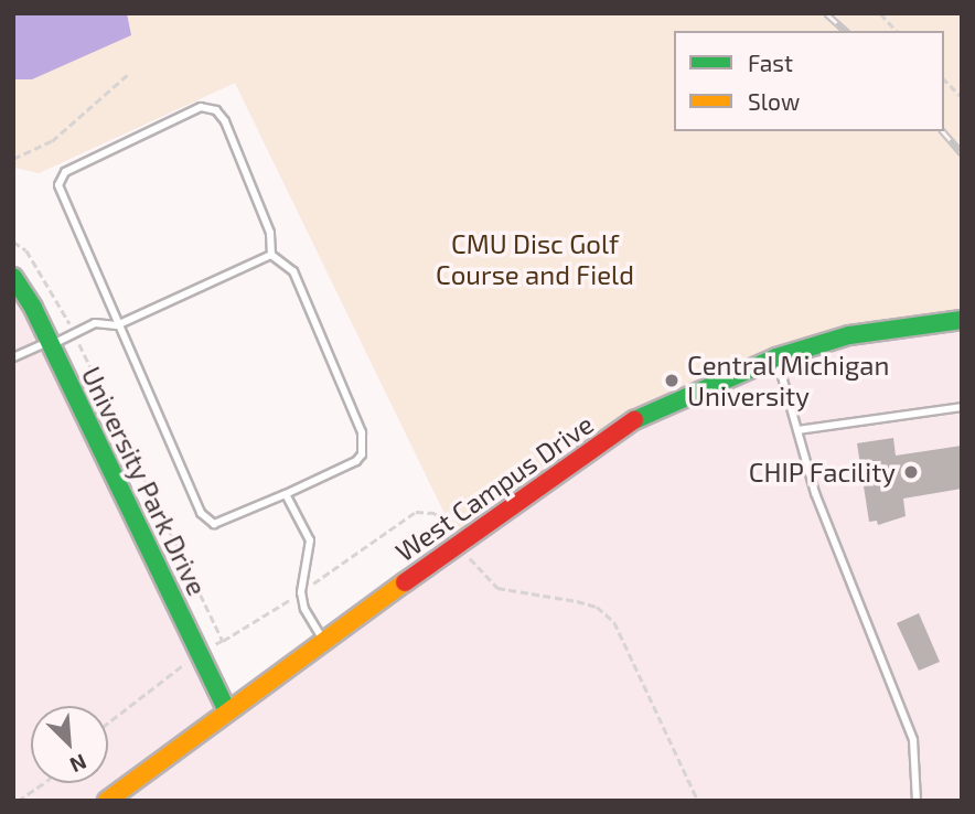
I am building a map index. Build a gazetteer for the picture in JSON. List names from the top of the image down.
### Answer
{
  "streets": {
    "street": ["University Park Drive", "West Campus Drive"]
  },
  "crossings": [
    ["University Park Drive", "West Campus Drive"]
  ],
  "parks": ["CMU Disc Golf Course and Field"],
  "places": ["Central Michigan University", "CHIP Facility"],
  "legend": ["Fast", "Slow"],
  "north": "bottom right"
}
